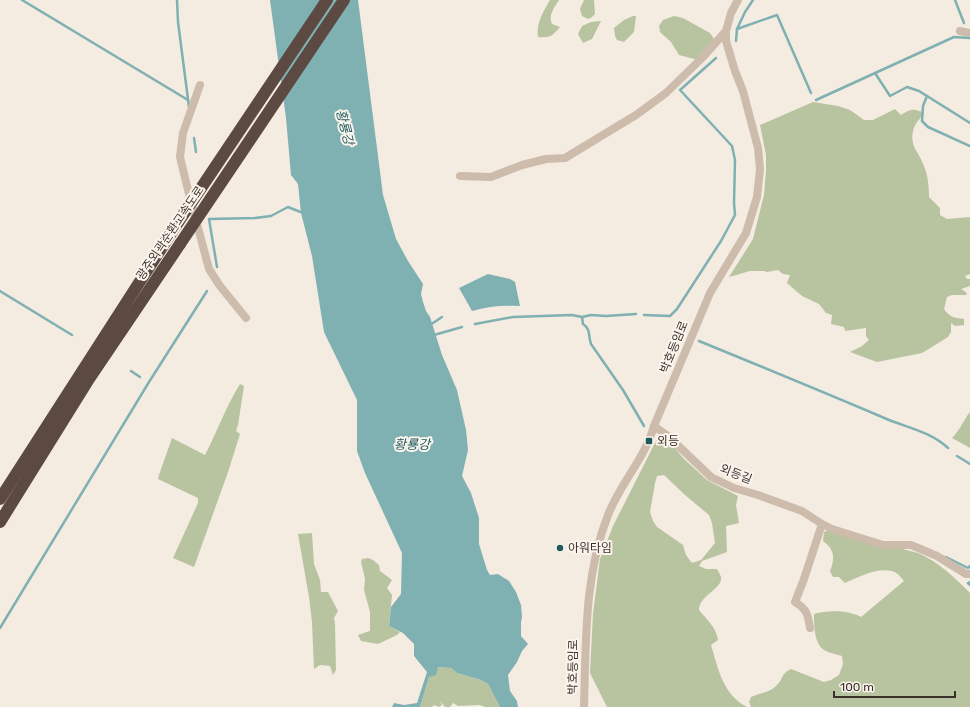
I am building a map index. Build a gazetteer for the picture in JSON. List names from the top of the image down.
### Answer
{
  "streets": {
    "highway": ["광주외곽순환고속도로"],
    "street": ["박호등임로", "외등길"]
  },
  "crossings": [
    ["박호등임로", "외등길"]
  ],
  "water": ["황룡강"],
  "places": {
    "transit": ["외등"],
    "other": ["아워타임"]
  },
  "scale_bar": "100 m"
}
